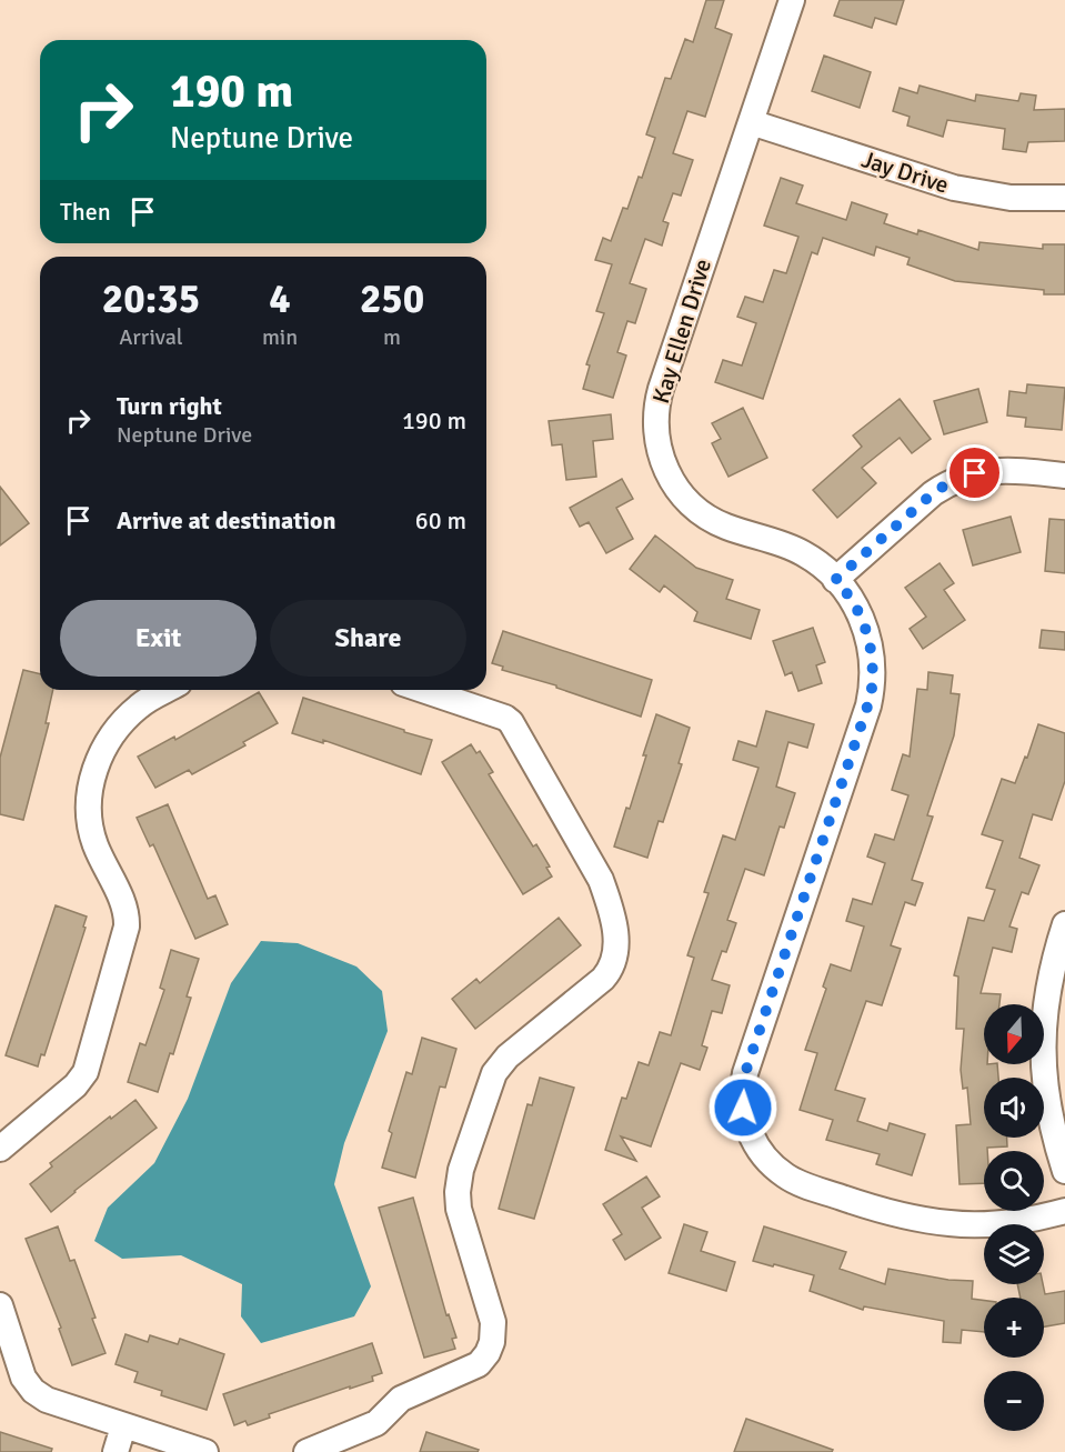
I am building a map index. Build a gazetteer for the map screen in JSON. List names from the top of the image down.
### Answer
{
  "streets": {
    "street": ["Jay Drive", "Kay Ellen Drive"]
  },
  "crossings": [
    ["Jay Drive", "Kay Ellen Drive"]
  ],
  "north": "bottom",
  "page": {
    "turn": ["190 m", "Neptune Drive"],
    "then": "Then",
    "eta": [
      "20:35",
      "Arrival",
      "4",
      "min",
      "250",
      "m"
    ],
    "list": [
      {
        "name": "Turn right",
        "note": "Neptune Drive",
        "value": "190 m"
      },
      {
        "name": "Arrive at destination",
        "value": "60 m"
      }
    ],
    "buttons": ["Exit", "Share"],
    "map_buttons": ["+", "−"]
  }
}
